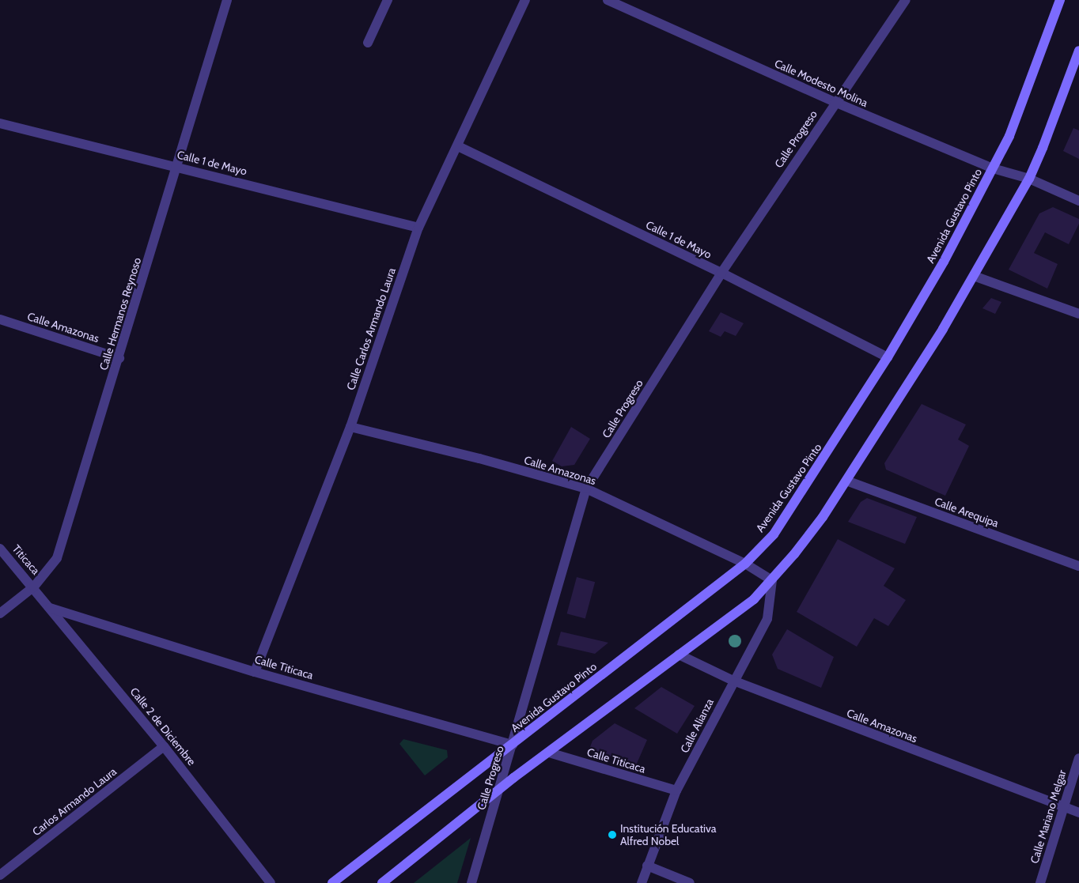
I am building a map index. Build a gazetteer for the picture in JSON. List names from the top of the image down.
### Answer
{
  "streets": {
    "main road": ["Avenida Gustavo Pinto"],
    "street": [
      "Calle Modesto Molina",
      "Calle Progreso",
      "Calle 1 de Mayo",
      "Calle Hermanos Reynoso",
      "Calle Amazonas",
      "Calle Carlos Armando Laura",
      "Calle Arequipa",
      "Titicaca",
      "Calle Titicaca",
      "Calle Alianza",
      "Calle 2 de Diciembre",
      "Carlos Armando Laura",
      "Calle Mariano Melgar"
    ]
  },
  "crossings": [
    ["Calle Modesto Molina", "Calle Progreso"],
    ["Calle Modesto Molina", "Avenida Gustavo Pinto"],
    ["Calle Progreso", "Calle 1 de Mayo"],
    ["Calle Progreso", "Avenida Gustavo Pinto"],
    ["Calle Progreso", "Calle Amazonas"],
    ["Calle Progreso", "Calle Titicaca"],
    ["Calle 1 de Mayo", "Avenida Gustavo Pinto"],
    ["Calle 1 de Mayo", "Calle Hermanos Reynoso"],
    ["Calle 1 de Mayo", "Calle Carlos Armando Laura"],
    ["Avenida Gustavo Pinto", "Calle Amazonas"],
    ["Avenida Gustavo Pinto", "Calle Titicaca"],
    ["Calle Hermanos Reynoso", "Calle Amazonas"],
    ["Calle Hermanos Reynoso", "Titicaca"],
    ["Calle Hermanos Reynoso", "Calle 2 de Diciembre"],
    ["Calle Amazonas", "Calle Carlos Armando Laura"],
    ["Calle Amazonas", "Calle Alianza"],
    ["Calle Amazonas", "Calle Mariano Melgar"],
    ["Calle Carlos Armando Laura", "Calle Titicaca"],
    ["Titicaca", "Calle 2 de Diciembre"],
    ["Calle Titicaca", "Calle Alianza"],
    ["Calle Titicaca", "Calle 2 de Diciembre"],
    ["Calle 2 de Diciembre", "Carlos Armando Laura"]
  ],
  "places": ["Institución Educativa Alfred Nobel"]
}
